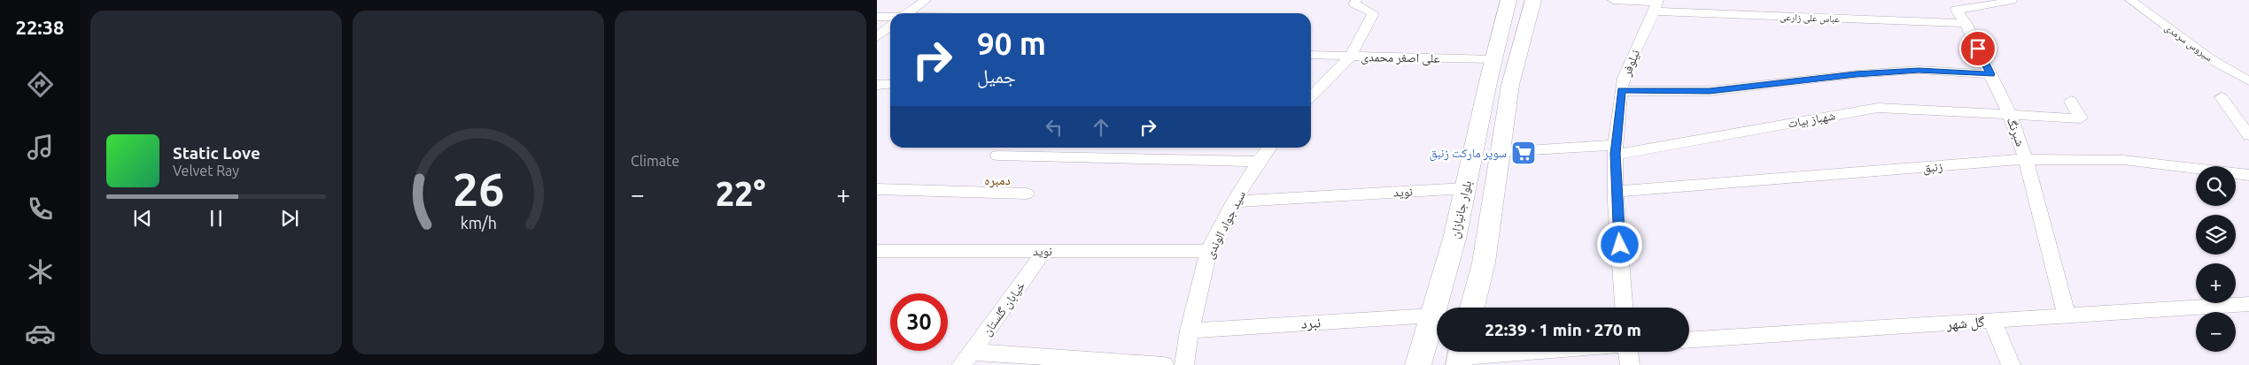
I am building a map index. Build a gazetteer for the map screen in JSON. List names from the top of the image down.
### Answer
{
  "streets": {
    "main road": ["بلوار جانبازان"],
    "street": [
      "عباس علی زارعی",
      "سیروس سرمدی",
      "علی اصغر محمدی",
      "نیلوفر",
      "شهباز بیات",
      "شبرنگ",
      "زنبق",
      "نوید",
      "سید جواد الوندی",
      "خیابان گلستان",
      "نبرد",
      "گل شهر"
    ]
  },
  "crossings": [
    ["عباس علی زارعی", "نیلوفر"],
    ["عباس علی زارعی", "شبرنگ"],
    ["علی اصغر محمدی", "بلوار جانبازان"],
    ["نیلوفر", "شهباز بیات"],
    ["نیلوفر", "زنبق"],
    ["شهباز بیات", "شبرنگ"],
    ["شبرنگ", "زنبق"],
    ["شبرنگ", "گل شهر"],
    ["نوید", "بلوار جانبازان"],
    ["نوید", "سید جواد الوندی"],
    ["نوید", "خیابان گلستان"],
    ["بلوار جانبازان", "نبرد"],
    ["سید جواد الوندی", "نبرد"]
  ],
  "districts": ["دمبره"],
  "places": {
    "supermarket": ["سوپر مارکت زنبق"]
  },
  "page": {
    "tabs": "22:38",
    "tile": "Climate",
    "turn": ["90 m", "جمیل"],
    "song": ["Static Love", "Velvet Ray"],
    "map_buttons": ["+", "−"],
    "heat": ["−", "22°", "+"],
    "limit": "30",
    "trip": "22:39 · 1 min · 270 m",
    "gauge": ["26", "km/h"]
  }
}
